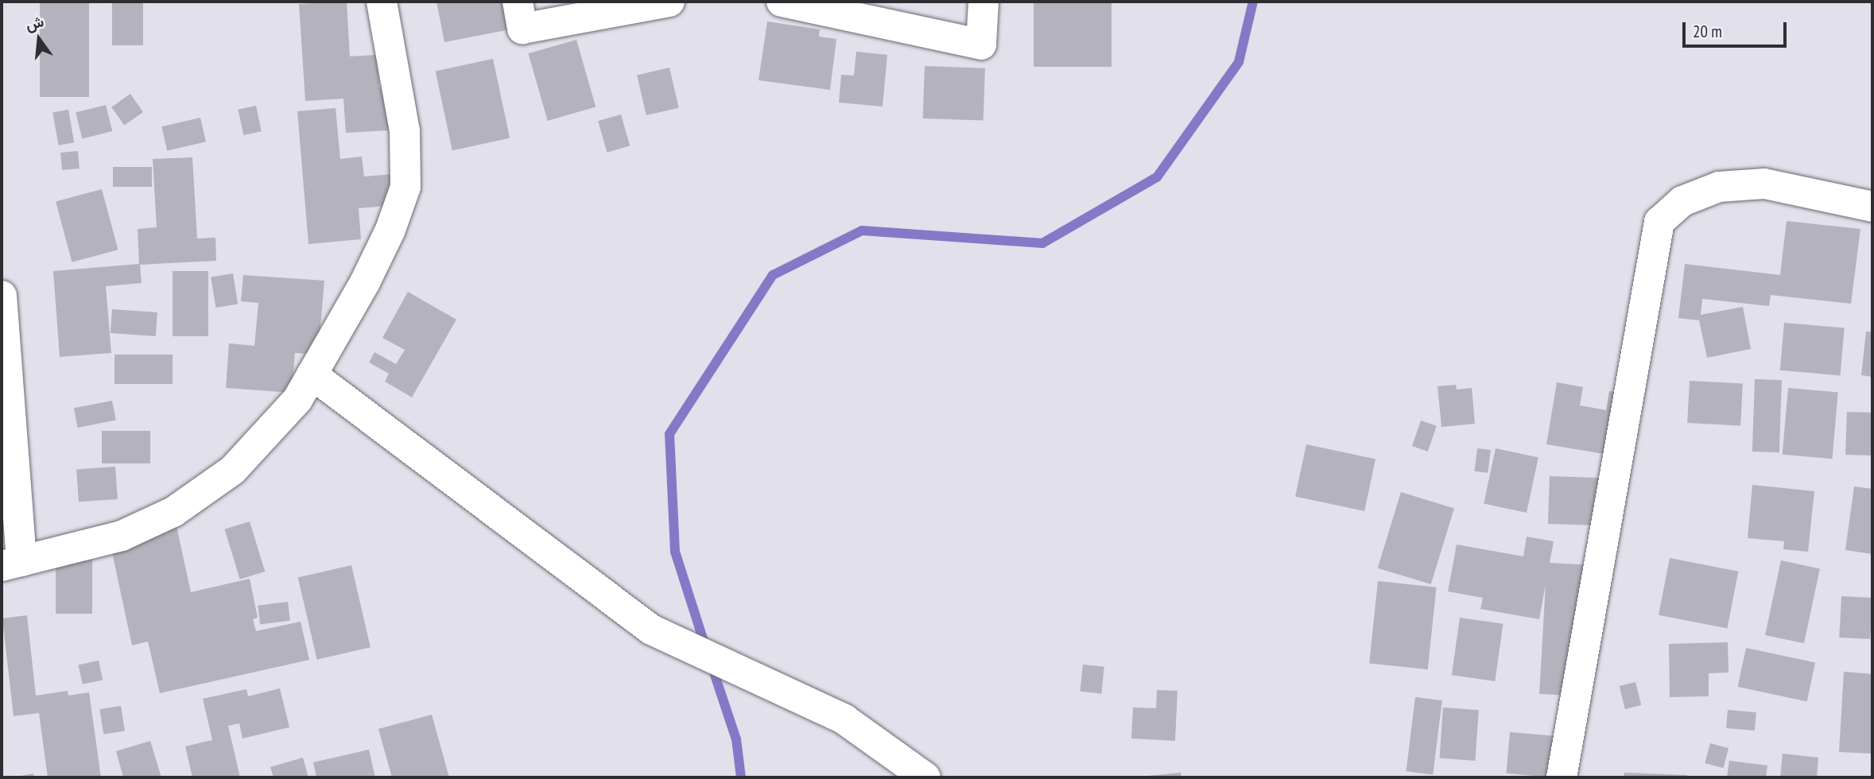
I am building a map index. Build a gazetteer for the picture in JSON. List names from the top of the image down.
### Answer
{
  "scale_bar": "20 m",
  "north": "top"
}
